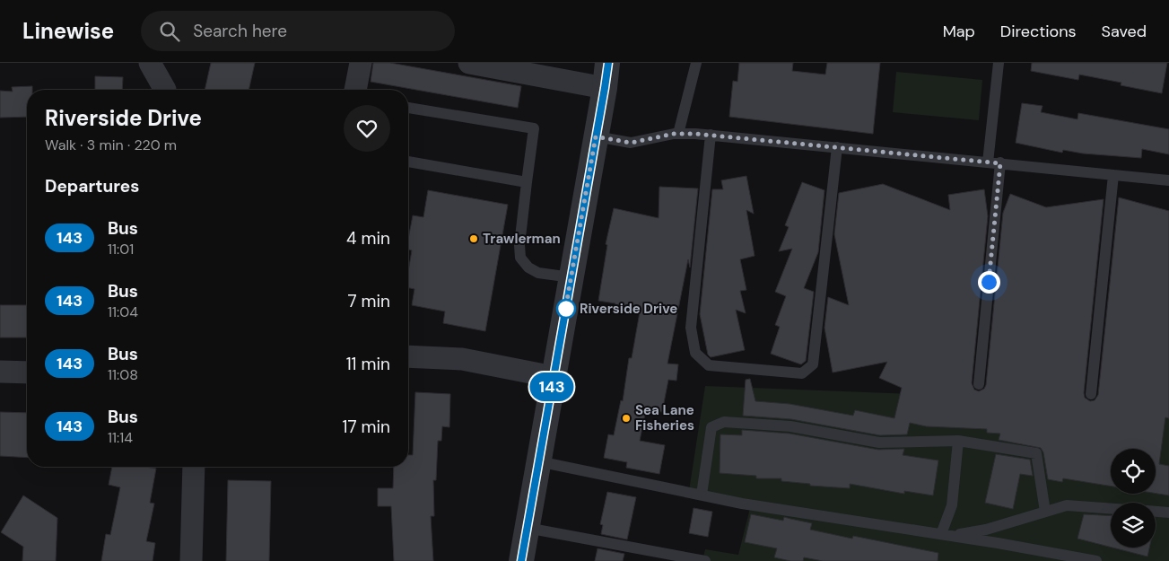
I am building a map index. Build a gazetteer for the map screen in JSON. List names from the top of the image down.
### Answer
{
  "places": ["Trawlerman", "Riverside Drive", "Sea Lane Fisheries"],
  "lines": ["bus line 143"],
  "page": {
    "header": "Linewise",
    "search": "Search here",
    "nav": ["Map", "Directions", "Saved"],
    "on_map": "143",
    "heading": [
      ["Riverside Drive", "Walk · 3 min · 220 m"],
      "Departures"
    ],
    "list": [
      {
        "mark": "143",
        "name": "Bus",
        "note": "11:01",
        "value": "4 min"
      },
      {
        "mark": "143",
        "name": "Bus",
        "note": "11:04",
        "value": "7 min"
      },
      {
        "mark": "143",
        "name": "Bus",
        "note": "11:08",
        "value": "11 min"
      },
      {
        "mark": "143",
        "name": "Bus",
        "note": "11:14",
        "value": "17 min"
      }
    ]
  }
}
